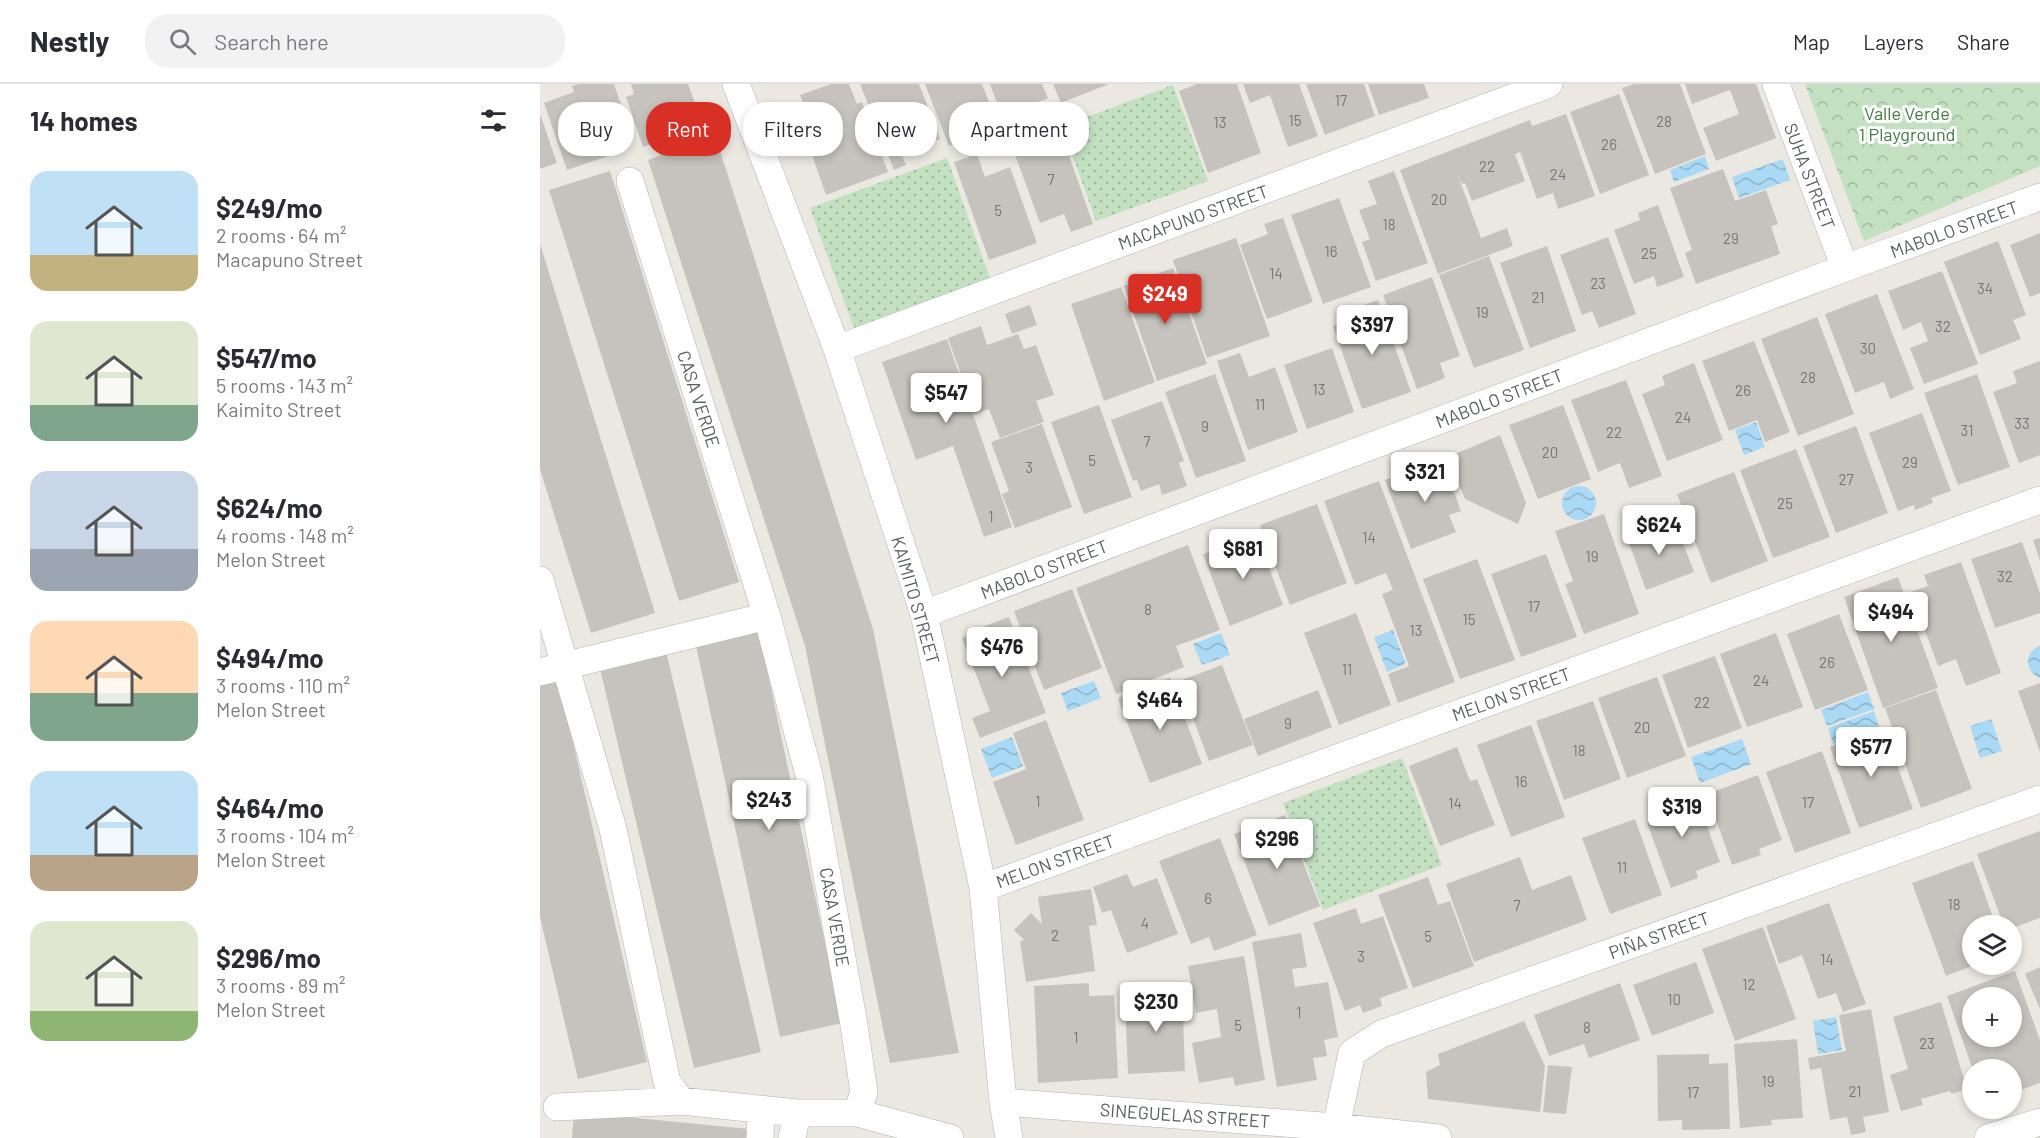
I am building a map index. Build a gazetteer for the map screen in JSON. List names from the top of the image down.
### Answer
{
  "streets": {
    "street": [
      "SUHA STREET",
      "MACAPUNO STREET",
      "MABOLO STREET",
      "CASA VERDE",
      "KAIMITO STREET",
      "MELON STREET",
      "PIÑA STREET",
      "SINEGUELAS STREET"
    ]
  },
  "crossings": [
    ["SUHA STREET", "MABOLO STREET"],
    ["MACAPUNO STREET", "KAIMITO STREET"],
    ["MABOLO STREET", "KAIMITO STREET"],
    ["KAIMITO STREET", "MELON STREET"],
    ["KAIMITO STREET", "SINEGUELAS STREET"],
    ["PIÑA STREET", "SINEGUELAS STREET"]
  ],
  "parks": ["Valle Verde 1 Playground"],
  "house_numbers": [
    "17",
    "15",
    "28",
    "13",
    "26",
    "22",
    "24",
    "7",
    "20",
    "5",
    "18",
    "29",
    "16",
    "25",
    "14",
    "23",
    "34",
    "21",
    "19",
    "32",
    "30",
    "28",
    "13",
    "26",
    "11",
    "24",
    "33",
    "9",
    "31",
    "22",
    "7",
    "20",
    "5",
    "29",
    "3",
    "27",
    "25",
    "1",
    "14",
    "19",
    "32",
    "17",
    "8",
    "15",
    "13",
    "26",
    "11",
    "24",
    "22",
    "9",
    "20",
    "18",
    "16",
    "1",
    "17",
    "14",
    "11",
    "6",
    "18",
    "7",
    "4",
    "2",
    "5",
    "3",
    "14",
    "12",
    "10",
    "1",
    "5",
    "8",
    "1",
    "23",
    "19",
    "21",
    "17"
  ],
  "page": {
    "header": "Nestly",
    "search": "Search here",
    "nav": ["Map", "Layers", "Share"],
    "heading": "14 homes",
    "chip": [
      "Buy",
      "Rent",
      "Filters",
      "New",
      "Apartment"
    ],
    "list": [
      {
        "name": "$249/mo",
        "note": "2 rooms · 64 m² · Macapuno Street"
      },
      {
        "name": "$547/mo",
        "note": "5 rooms · 143 m² · Kaimito Street"
      },
      {
        "name": "$624/mo",
        "note": "4 rooms · 148 m² · Melon Street"
      },
      {
        "name": "$494/mo",
        "note": "3 rooms · 110 m² · Melon Street"
      },
      {
        "name": "$464/mo",
        "note": "3 rooms · 104 m² · Melon Street"
      },
      {
        "name": "$296/mo",
        "note": "3 rooms · 89 m² · Melon Street"
      }
    ],
    "price": [
      "$249",
      "$397",
      "$547",
      "$321",
      "$624",
      "$681",
      "$494",
      "$476",
      "$464",
      "$577",
      "$243",
      "$319",
      "$296",
      "$230"
    ],
    "map_buttons": ["+", "−"]
  }
}
